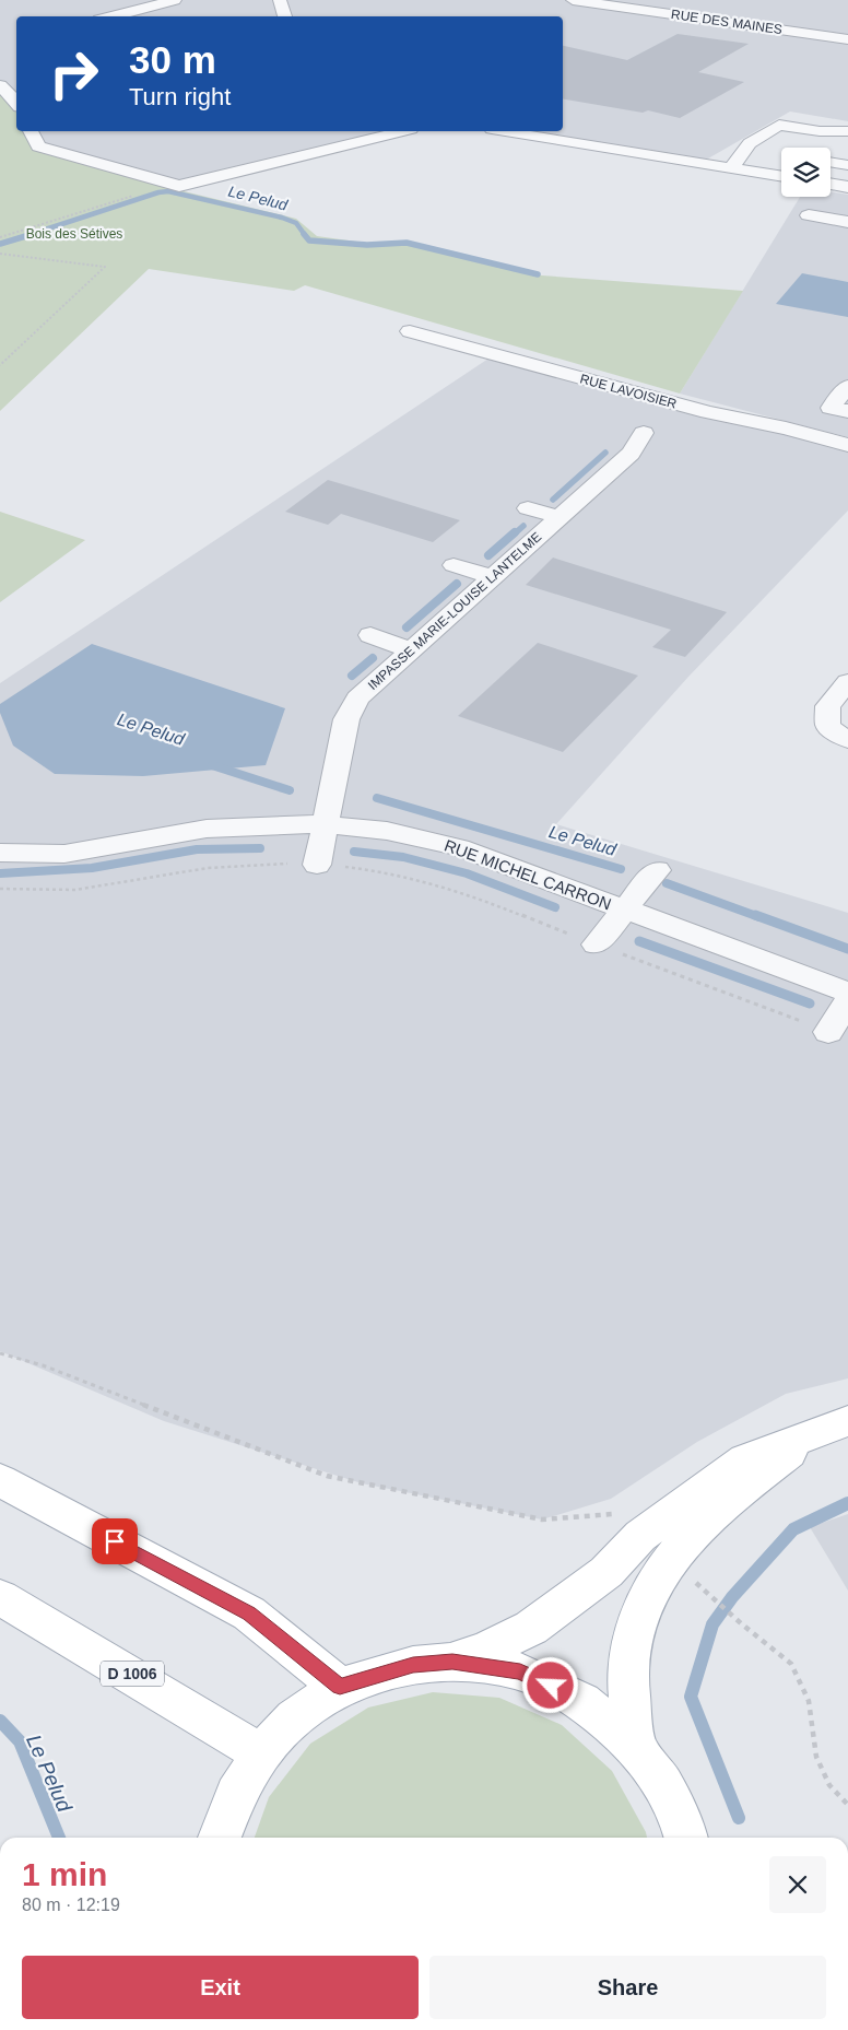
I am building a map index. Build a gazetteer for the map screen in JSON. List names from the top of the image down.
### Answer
{
  "streets": {
    "main road": ["D 1006"],
    "street": [
      "RUE DES MAINES",
      "RUE LAVOISIER",
      "IMPASSE MARIE-LOUISE LANTELME",
      "RUE MICHEL CARRON"
    ]
  },
  "crossings": [
    ["IMPASSE MARIE-LOUISE LANTELME", "RUE MICHEL CARRON"]
  ],
  "water": ["Le Pelud"],
  "parks": ["Bois des Sétives"],
  "page": {
    "turn": ["30 m", "Turn right"],
    "heading": ["1 min", "80 m · 12:19"],
    "buttons": ["Exit", "Share"]
  }
}
